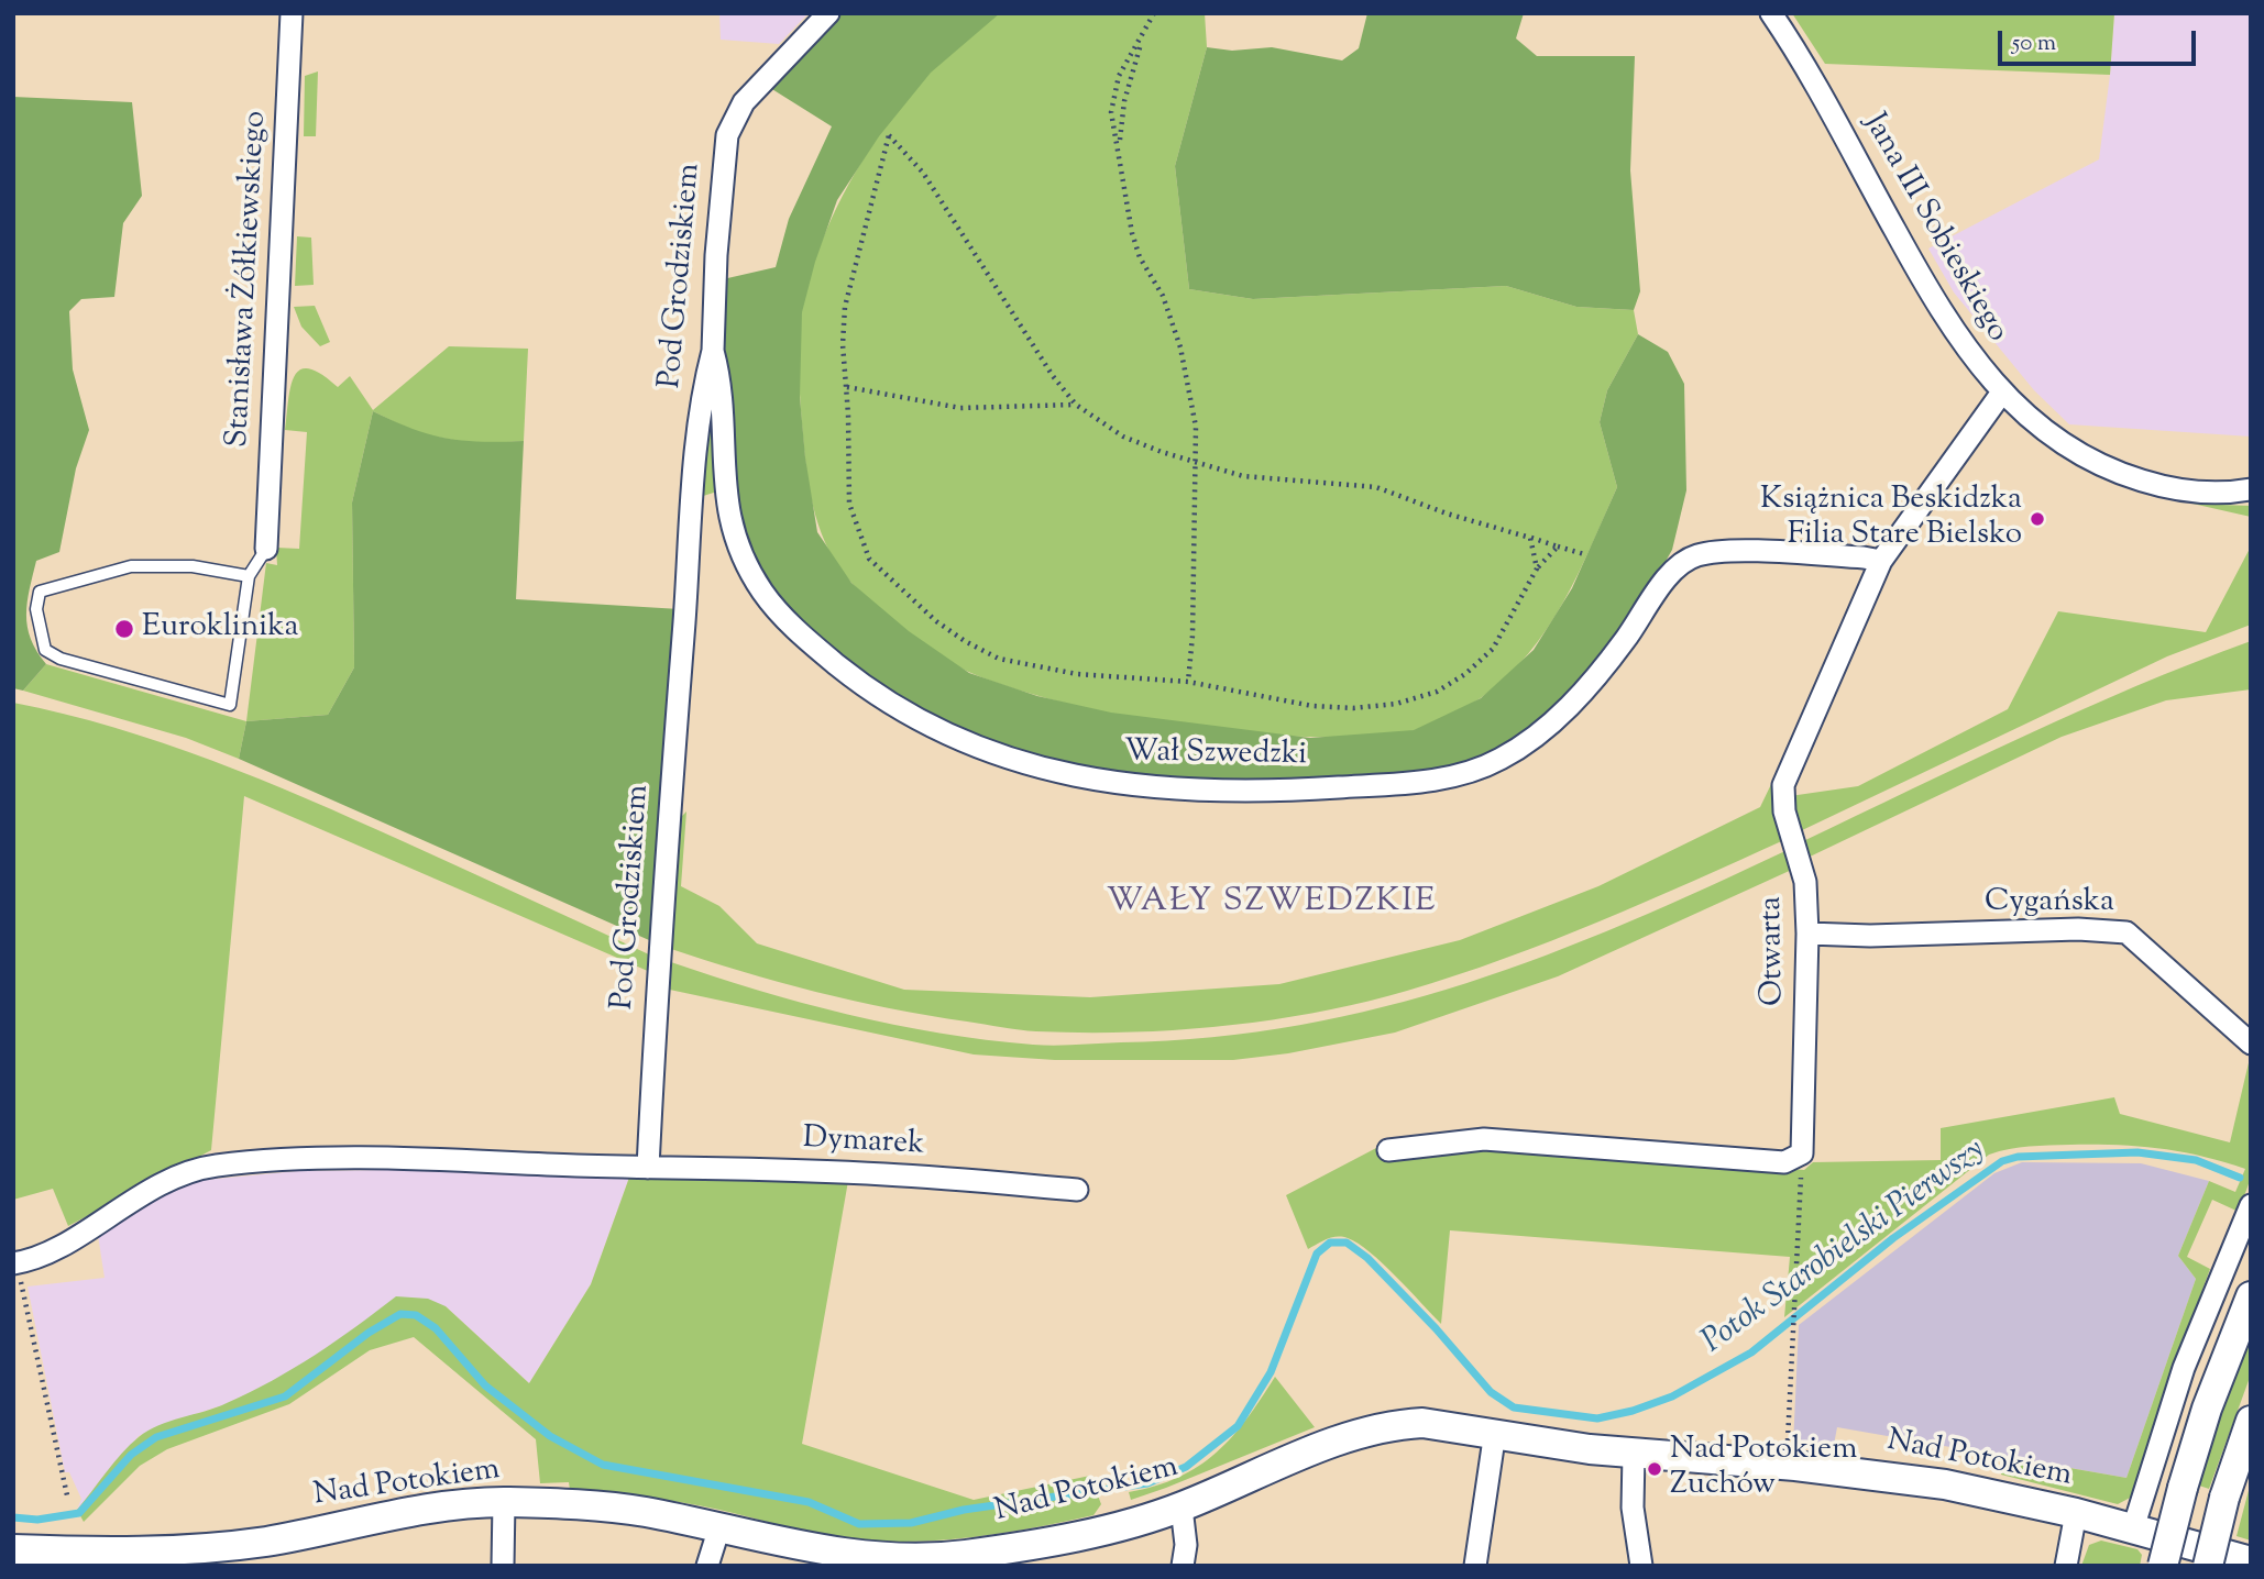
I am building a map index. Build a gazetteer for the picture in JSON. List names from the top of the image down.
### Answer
{
  "streets": {
    "street": [
      "Jana III Sobieskiego",
      "Pod Grodziskiem",
      "Stanisława Żółkiewskiego",
      "Wał Szwedzki",
      "Cygańska",
      "Otwarta",
      "Dymarek",
      "Nad Potokiem"
    ]
  },
  "crossings": [
    ["Jana III Sobieskiego", "Otwarta"],
    ["Pod Grodziskiem", "Wał Szwedzki"],
    ["Pod Grodziskiem", "Dymarek"],
    ["Wał Szwedzki", "Otwarta"],
    ["Cygańska", "Otwarta"]
  ],
  "districts": ["WAŁY SZWEDZKIE"],
  "water": ["Potok Starobielski Pierwszy"],
  "places": ["Książnica Beskidzka Filia Stare Bielsko", "Euroklinika", "Nad Potokiem Zuchów"],
  "scale_bar": "50 m"
}
